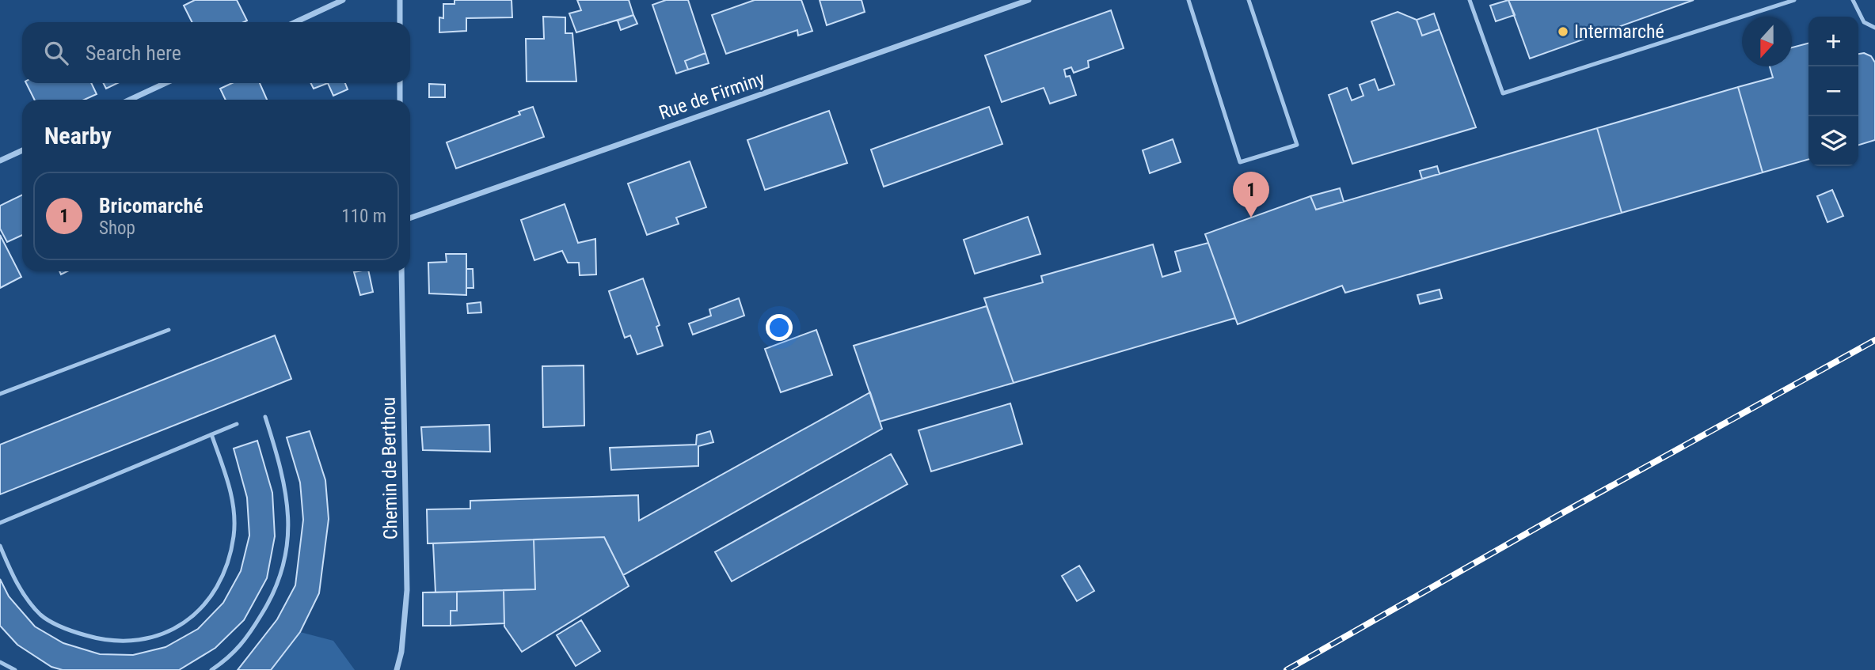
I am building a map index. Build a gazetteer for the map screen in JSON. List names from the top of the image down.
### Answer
{
  "streets": {
    "street": ["Rue de Firminy", "Chemin de Berthou"]
  },
  "places": ["Intermarché"],
  "north": "bottom",
  "page": {
    "map_buttons": ["+", "−"],
    "search": "Search here",
    "heading": "Nearby",
    "pins": "1",
    "list": [
      {
        "mark": "1",
        "name": "Bricomarché",
        "note": "Shop",
        "value": "110 m"
      }
    ]
  }
}
